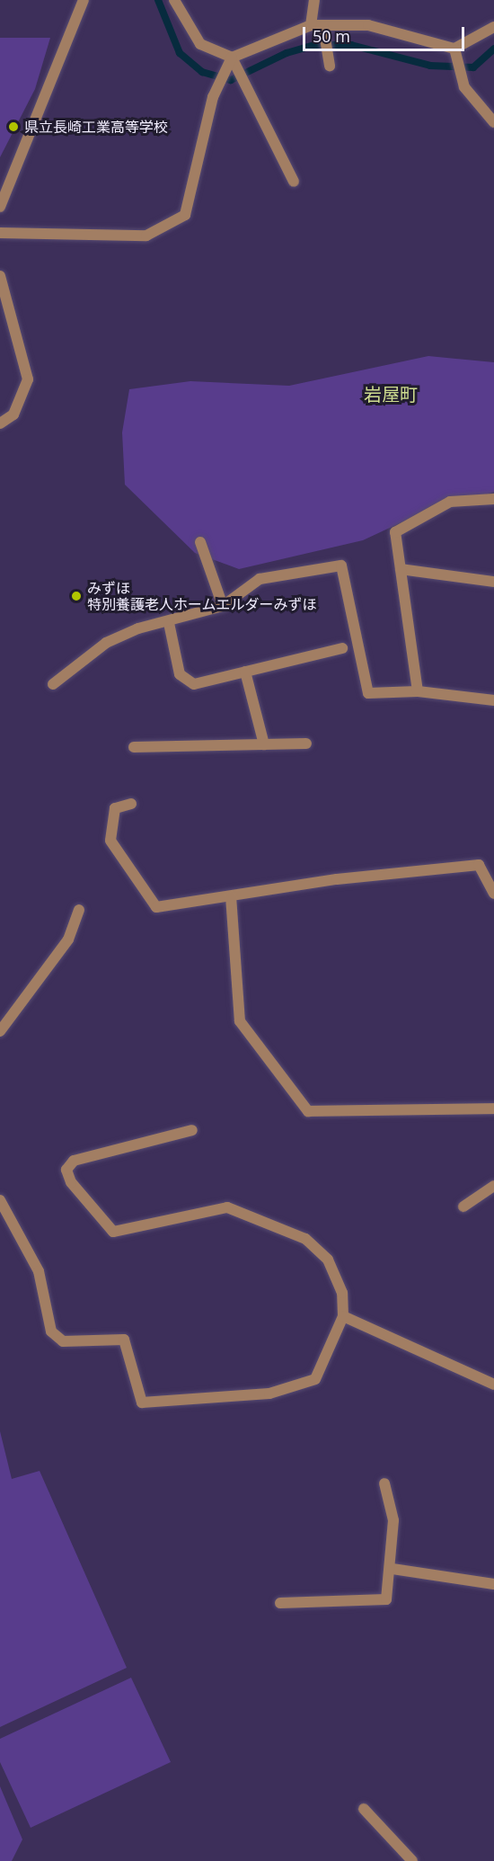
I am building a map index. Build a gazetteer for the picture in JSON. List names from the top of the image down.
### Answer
{
  "districts": ["岩屋町"],
  "places": ["県立長崎工業高等学校", "みずほ 特別養護老人ホームエルダーみずほ"],
  "scale_bar": "50 m"
}
